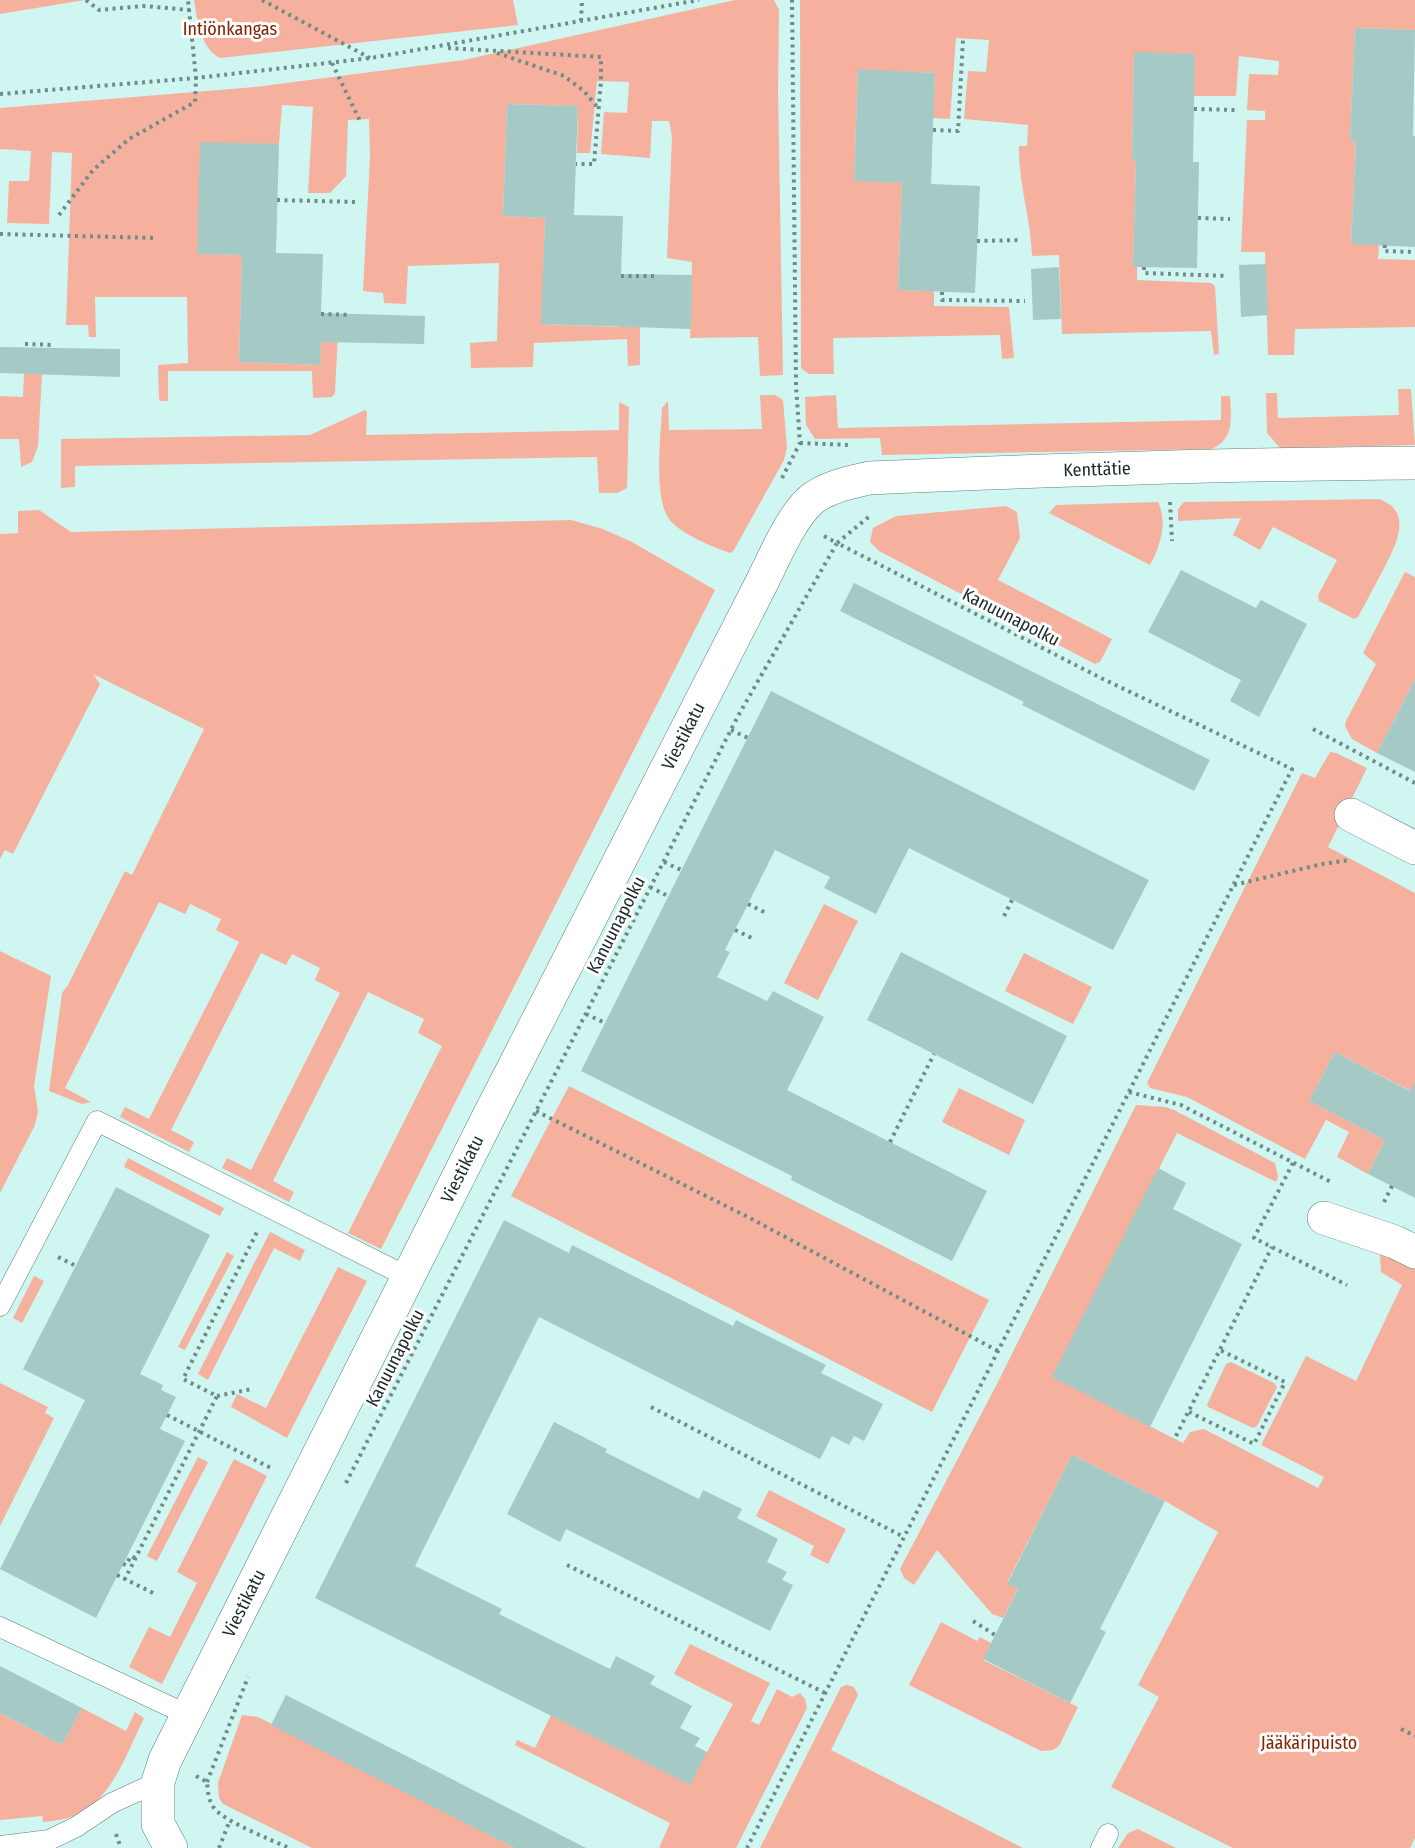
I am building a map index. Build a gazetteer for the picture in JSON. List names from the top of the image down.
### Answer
{
  "streets": {
    "street": ["Kenttätie", "Viestikatu"],
    "path": ["Kanuunapolku"]
  },
  "crossings": [
    ["Kenttätie", "Viestikatu"]
  ],
  "parks": ["Intiönkangas", "Jääkäripuisto"]
}
